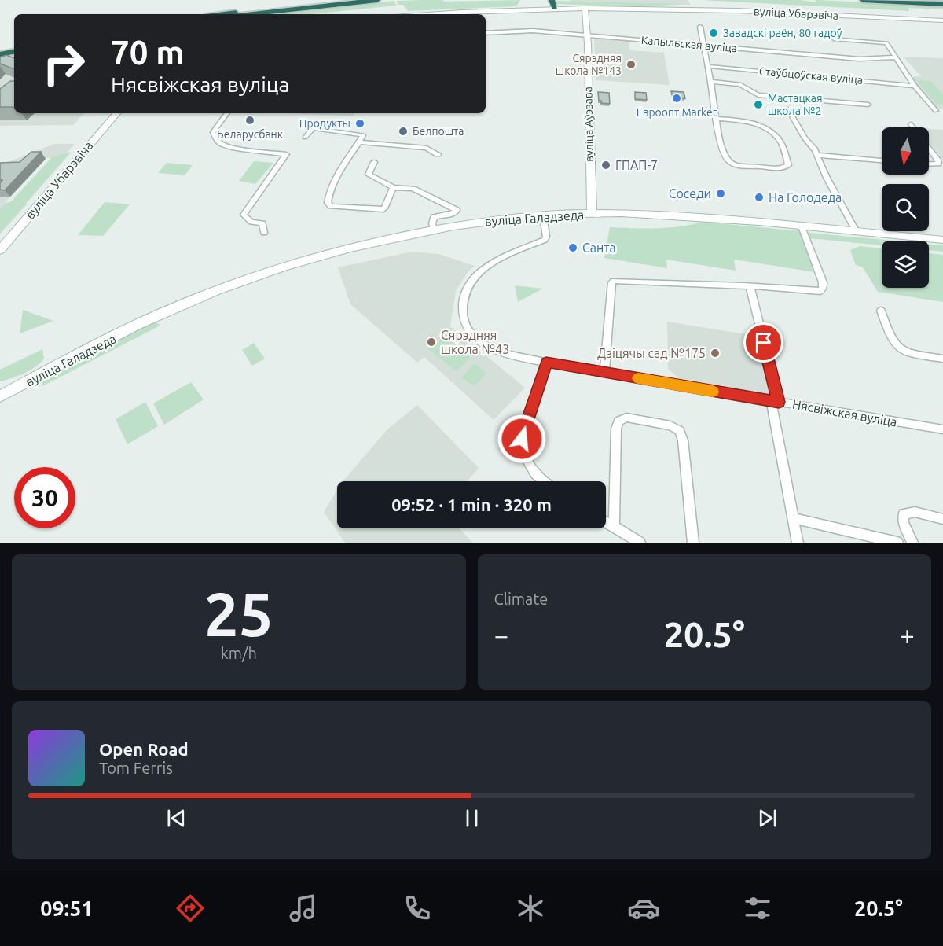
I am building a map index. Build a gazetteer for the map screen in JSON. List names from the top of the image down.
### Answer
{
  "streets": {
    "main road": ["вуліца Убарэвіча", "вуліца Аўэзава", "вуліца Галадзеда"],
    "street": ["Капыльская вуліца", "Стаўбцоўская вуліца", "Нясвіжская вуліца"]
  },
  "crossings": [
    ["вуліца Убарэвіча", "вуліца Аўэзава"],
    ["Капыльская вуліца", "вуліца Аўэзава"],
    ["вуліца Аўэзава", "вуліца Галадзеда"],
    ["вуліца Галадзеда", "Нясвіжская вуліца"]
  ],
  "places": [
    "Завадскі раён, 80 гадоў",
    "Сярэдняя школа №143",
    "Евроопт Market",
    "Мастацкая школа №2",
    "Беларусбанк",
    "Продукты",
    "Белпошта",
    "ГПАП-7",
    "Соседи",
    "На Голодеда",
    "Санта",
    "Сярэдняя школа №43",
    "Дзіцячы сад №175"
  ],
  "north": "bottom",
  "page": {
    "turn": ["70 m", "Нясвіжская вуліца"],
    "limit": "30",
    "trip": "09:52 · 1 min · 320 m",
    "tile": [
      ["25", "km/h"],
      "Climate"
    ],
    "heat": ["−", "20.5°", "+"],
    "song": ["Open Road", "Tom Ferris"],
    "tabs": ["09:51", "20.5°"]
  }
}
